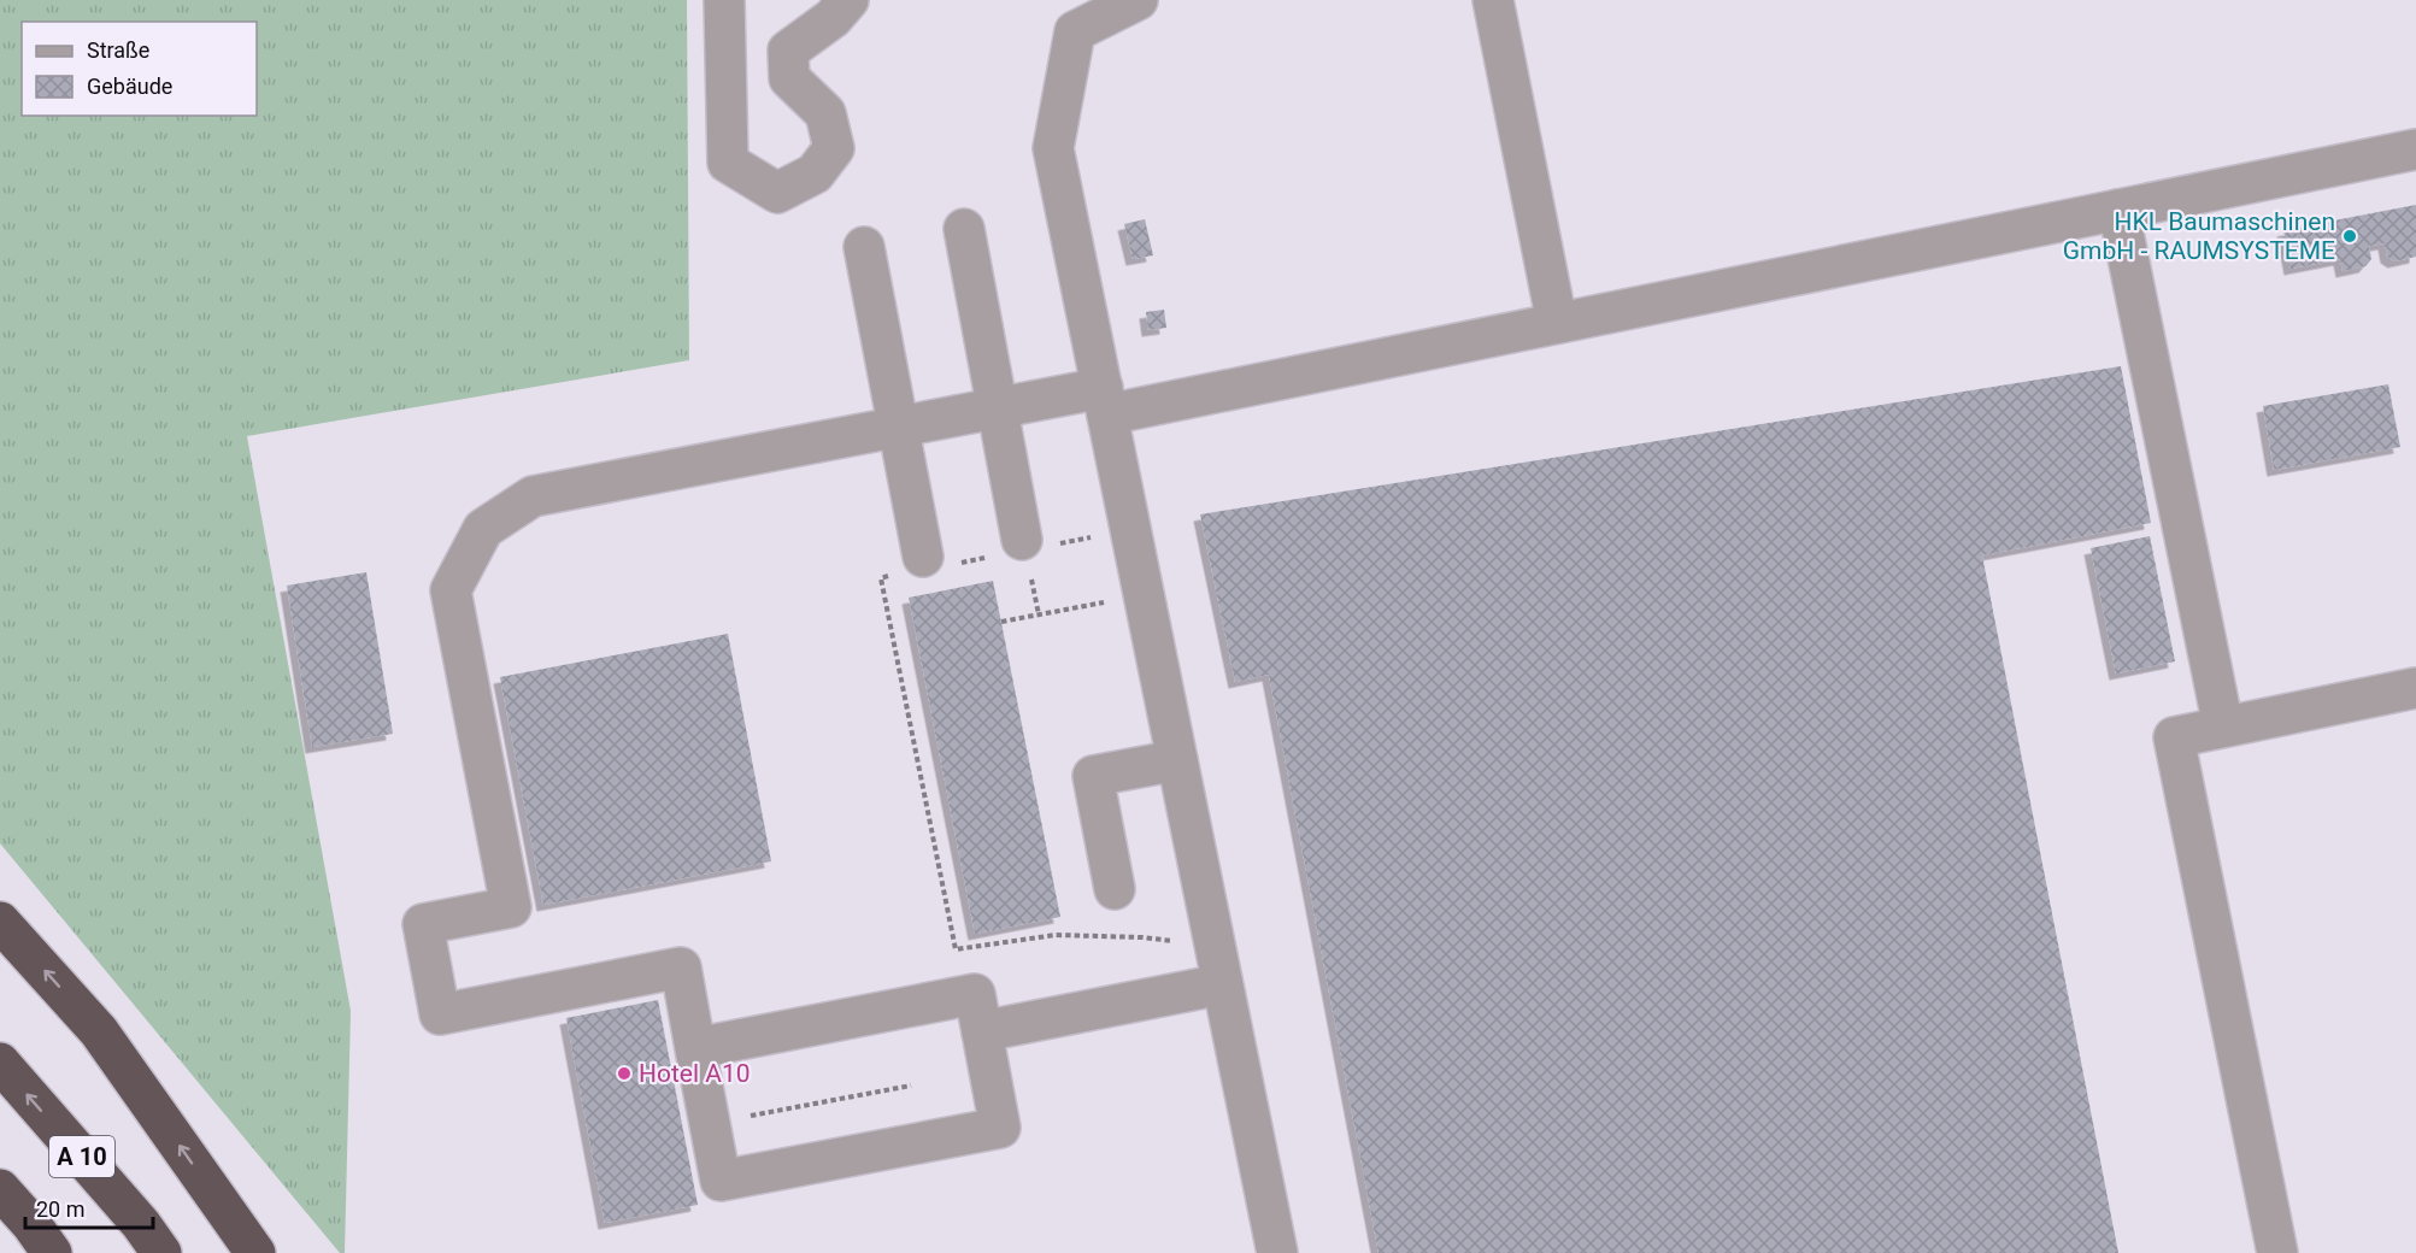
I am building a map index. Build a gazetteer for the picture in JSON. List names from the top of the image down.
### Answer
{
  "streets": {
    "highway": ["A 10"]
  },
  "places": ["HKL Baumaschinen GmbH - RAUMSYSTEME", "Hotel A10"],
  "legend": ["Straße", "Gebäude"],
  "scale_bar": "20 m"
}
